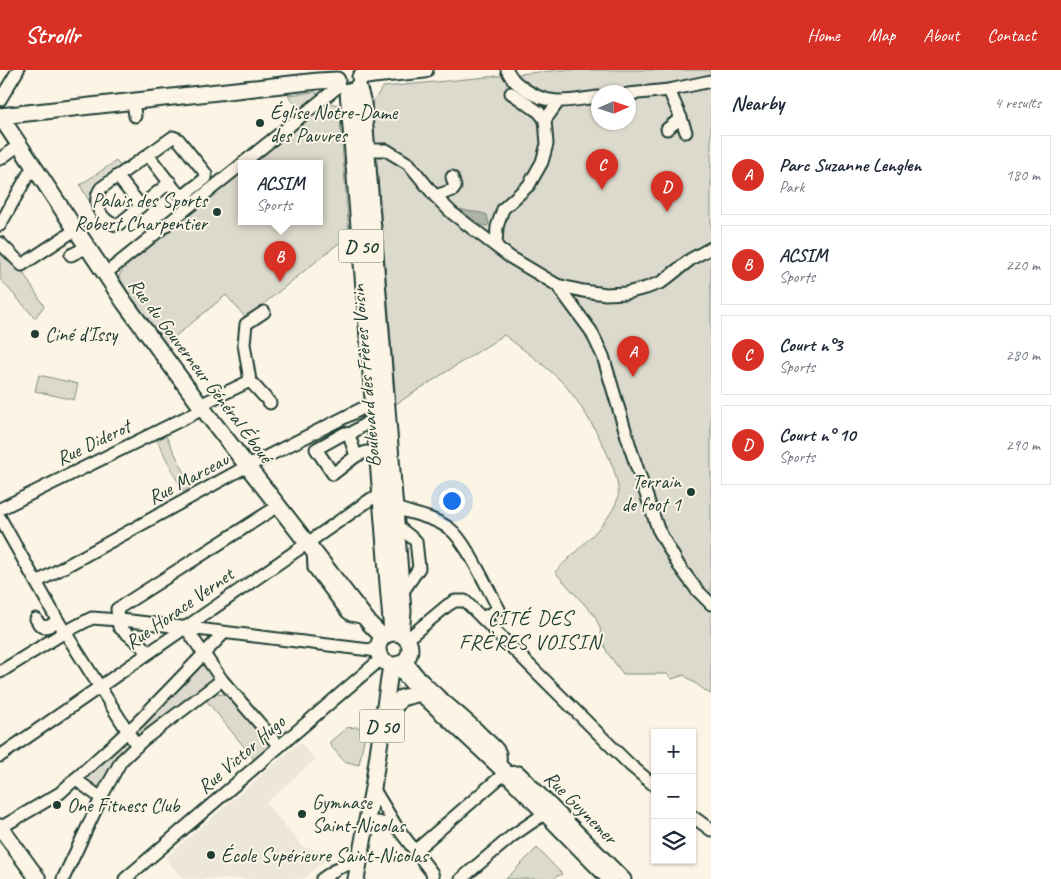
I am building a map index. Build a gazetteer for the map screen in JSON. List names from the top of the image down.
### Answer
{
  "streets": {
    "main road": [
      "D 50",
      "Rue du Gouverneur Général Éboué",
      "Boulevard des Frères Voisin",
      "Rue Guynemer"
    ],
    "street": [
      "Rue Diderot",
      "Rue Marceau",
      "Rue Horace Vernet",
      "Rue Victor Hugo"
    ]
  },
  "crossings": [
    ["D 50", "Rue du Gouverneur Général Éboué"],
    ["D 50", "Boulevard des Frères Voisin"],
    ["D 50", "Rue Victor Hugo"],
    ["D 50", "Rue Guynemer"],
    ["Rue du Gouverneur Général Éboué", "Boulevard des Frères Voisin"],
    ["Rue du Gouverneur Général Éboué", "Rue Diderot"],
    ["Rue du Gouverneur Général Éboué", "Rue Marceau"],
    ["Rue du Gouverneur Général Éboué", "Rue Horace Vernet"],
    ["Rue du Gouverneur Général Éboué", "Rue Victor Hugo"],
    ["Rue du Gouverneur Général Éboué", "Rue Guynemer"],
    ["Boulevard des Frères Voisin", "Rue Marceau"],
    ["Boulevard des Frères Voisin", "Rue Horace Vernet"],
    ["Boulevard des Frères Voisin", "Rue Victor Hugo"],
    ["Boulevard des Frères Voisin", "Rue Guynemer"],
    ["Rue Victor Hugo", "Rue Guynemer"]
  ],
  "districts": ["CITÉ DES FRÈRES VOISIN"],
  "places": [
    "Église Notre-Dame des Pauvres",
    "Palais des Sports Robert Charpentier",
    "Ciné d'Issy",
    "Terrain de foot 1",
    "One Fitness Club",
    "Gymnase Saint-Nicolas",
    "École Supérieure Saint-Nicolas"
  ],
  "north": "right",
  "page": {
    "header": "Strollr",
    "nav": [
      "Home",
      "Map",
      "About",
      "Contact"
    ],
    "heading": ["Nearby", "4 results"],
    "list": [
      {
        "mark": "A",
        "name": "Parc Suzanne Lenglen",
        "note": "Park",
        "value": "180 m"
      },
      {
        "mark": "B",
        "name": "ACSIM",
        "note": "Sports",
        "value": "220 m"
      },
      {
        "mark": "C",
        "name": "Court n°3",
        "note": "Sports",
        "value": "280 m"
      },
      {
        "mark": "D",
        "name": "Court n° 10",
        "note": "Sports",
        "value": "290 m"
      }
    ],
    "pins": [
      "C",
      "D",
      "B",
      "A"
    ],
    "popup": ["ACSIM", "Sports"],
    "map_buttons": ["+", "−"]
  }
}
